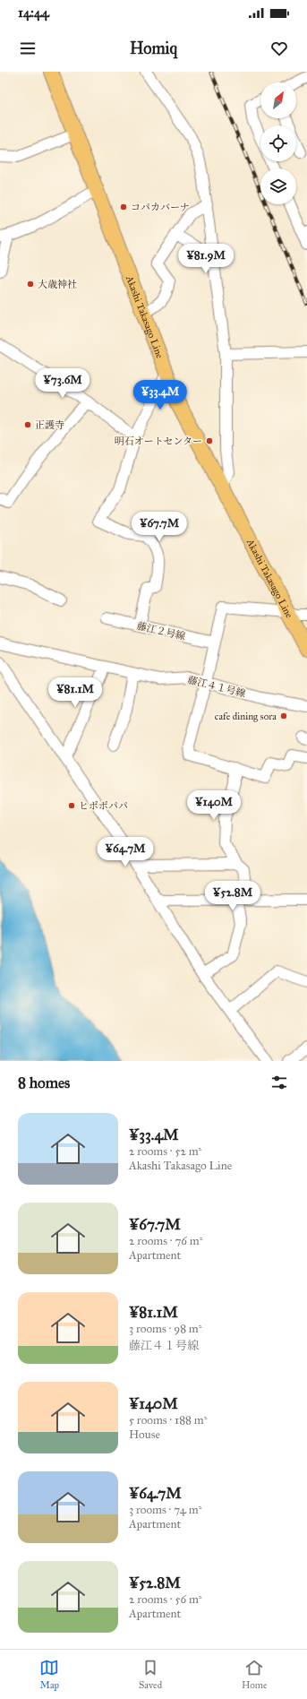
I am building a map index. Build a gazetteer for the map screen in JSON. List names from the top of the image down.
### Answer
{
  "streets": {
    "main road": ["Akashi Takasago Line"],
    "street": ["藤江２号線", "藤江４１号線"]
  },
  "places": [
    "コパカバーナ",
    "大歳神社",
    "正護寺",
    "明石オートセンター",
    "cafe dining sora",
    "ヒポポパパ"
  ],
  "north": "top right",
  "page": {
    "status": "14:44",
    "header": "Homiq",
    "price": [
      "¥81.9M",
      "¥73.6M",
      "¥33.4M",
      "¥67.7M",
      "¥81.1M",
      "¥140M",
      "¥64.7M",
      "¥52.8M"
    ],
    "heading": "8 homes",
    "list": [
      {
        "name": "¥33.4M",
        "note": "2 rooms · 52 m² · Akashi Takasago Line"
      },
      {
        "name": "¥67.7M",
        "note": "2 rooms · 76 m² · Apartment"
      },
      {
        "name": "¥81.1M",
        "note": "3 rooms · 98 m² · 藤江４１号線"
      },
      {
        "name": "¥140M",
        "note": "5 rooms · 188 m² · House"
      },
      {
        "name": "¥64.7M",
        "note": "3 rooms · 74 m² · Apartment"
      },
      {
        "name": "¥52.8M",
        "note": "2 rooms · 56 m² · Apartment"
      }
    ],
    "tabs": ["Map", "Saved", "Home"]
  }
}
